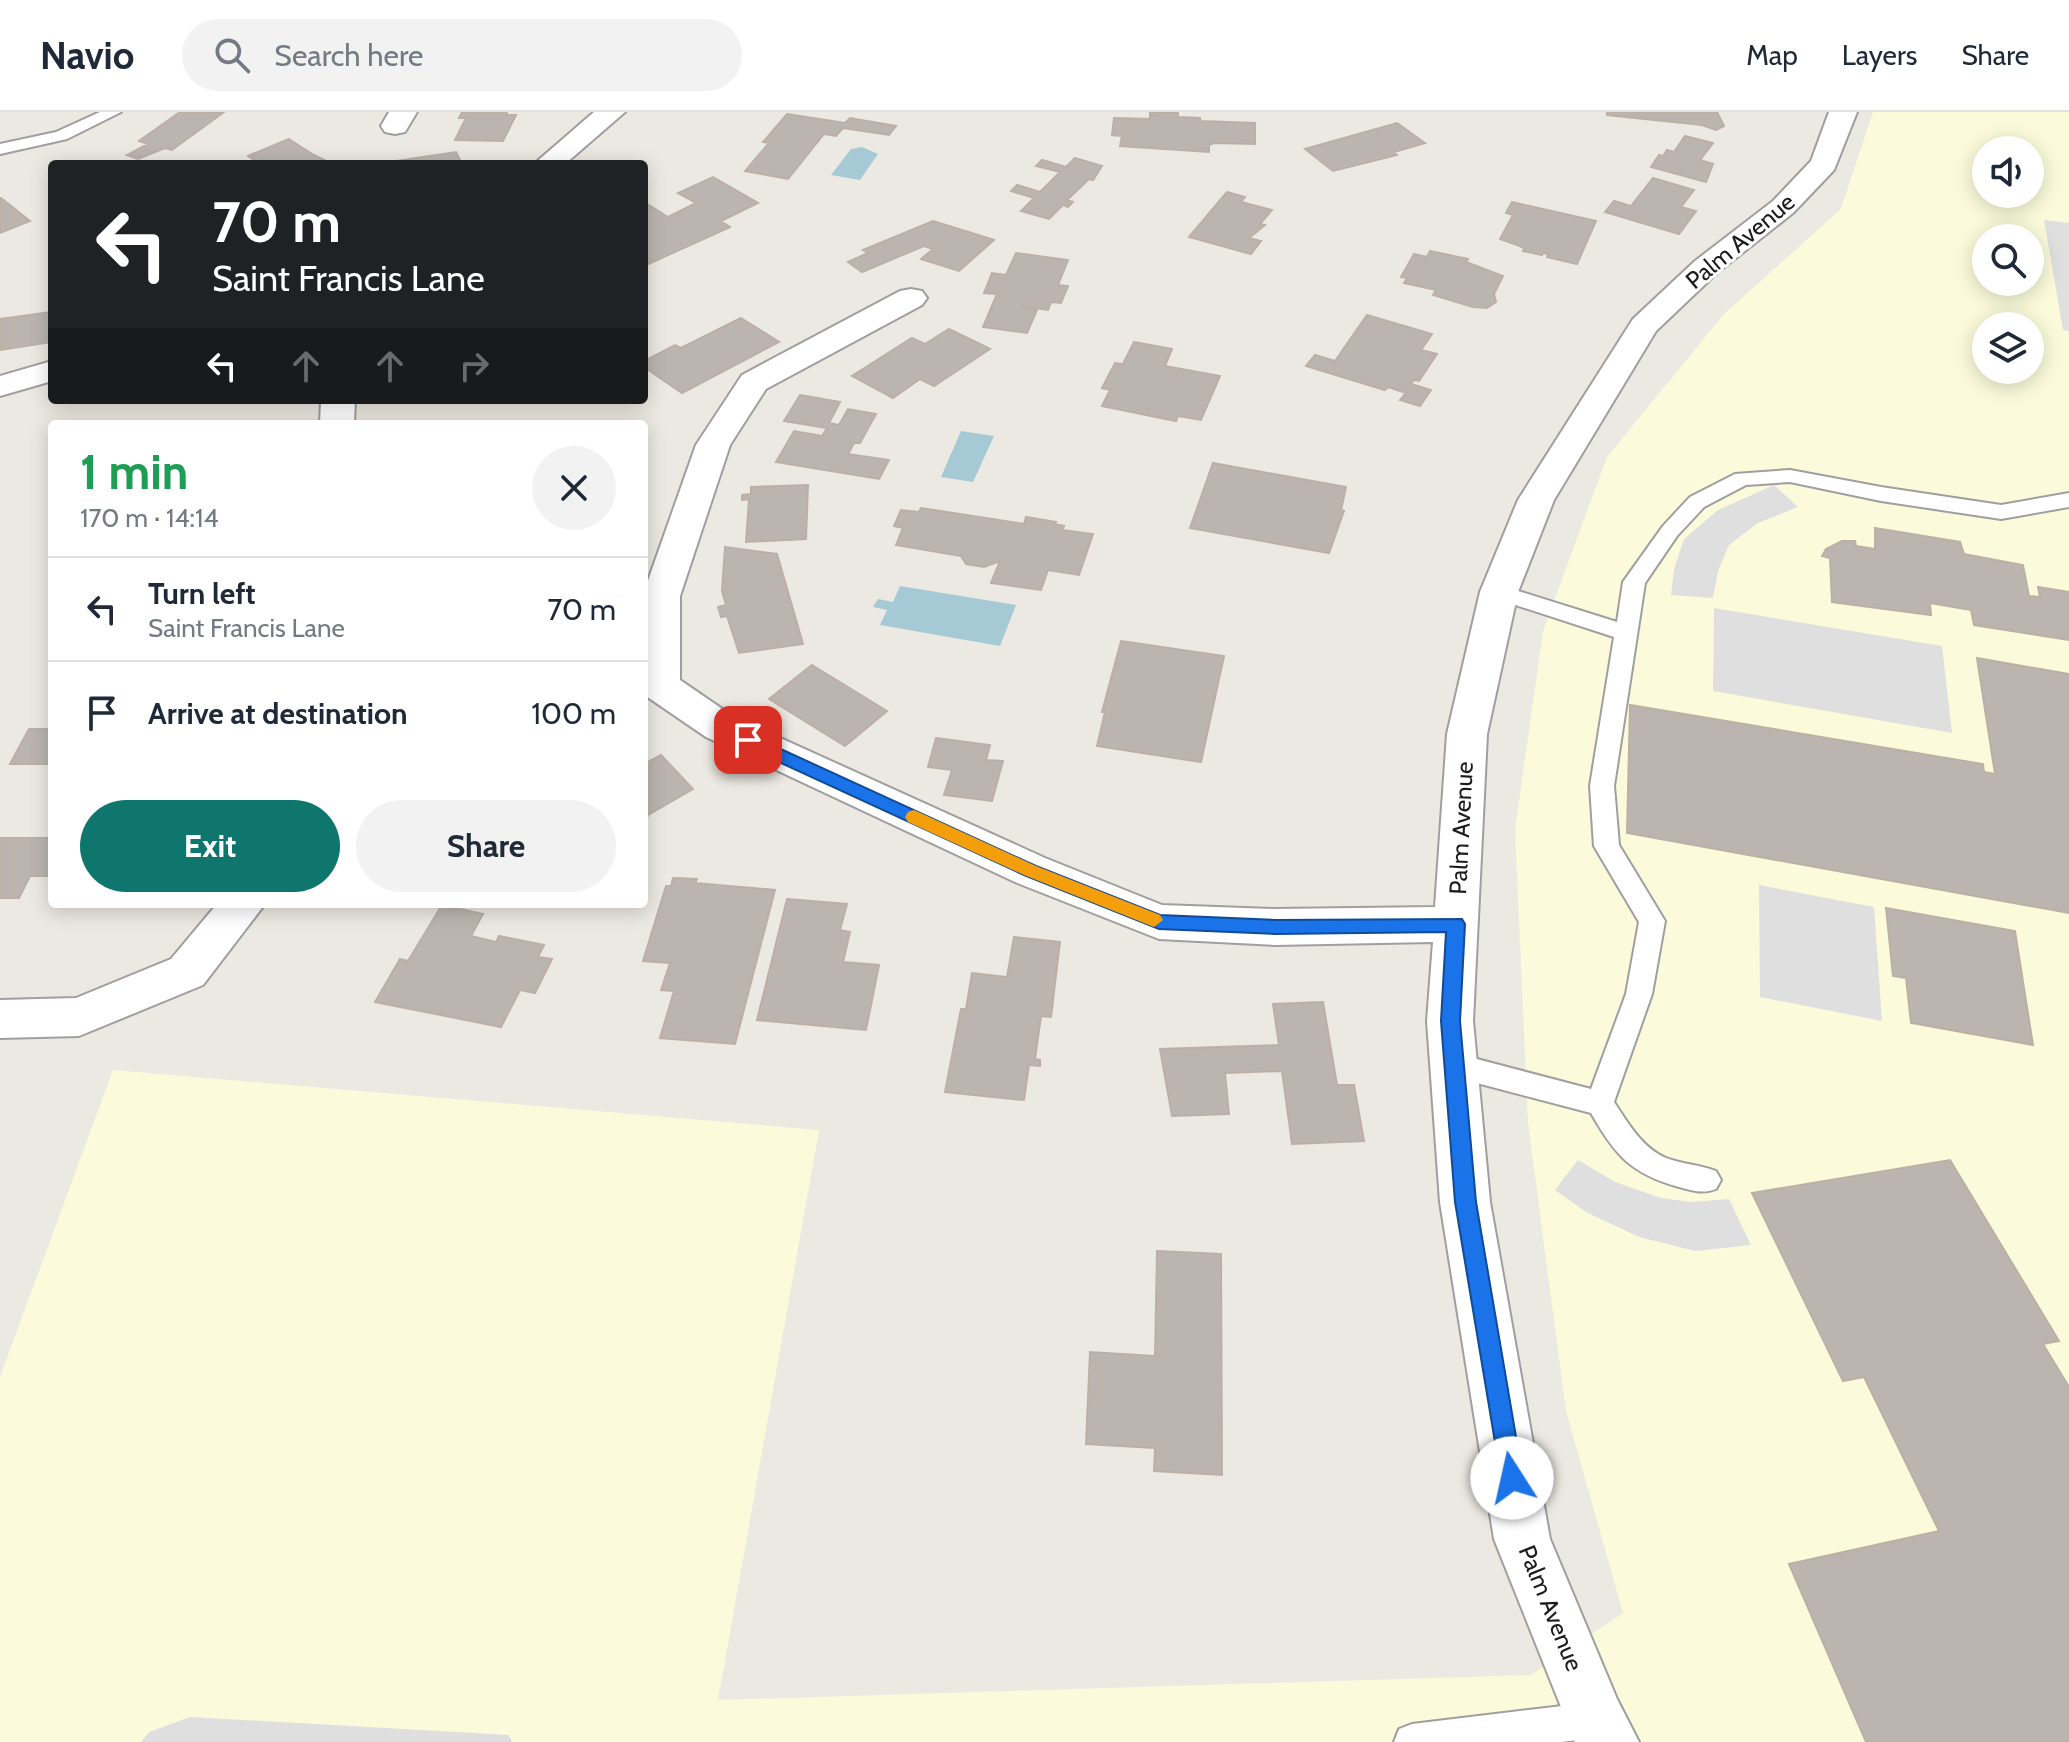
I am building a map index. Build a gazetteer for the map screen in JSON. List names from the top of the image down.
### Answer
{
  "streets": {
    "street": ["Palm Avenue"]
  },
  "page": {
    "header": "Navio",
    "search": "Search here",
    "nav": ["Map", "Layers", "Share"],
    "turn": ["70 m", "Saint Francis Lane"],
    "heading": ["1 min", "170 m · 14:14"],
    "list": [
      {
        "name": "Turn left",
        "note": "Saint Francis Lane",
        "value": "70 m"
      },
      {
        "name": "Arrive at destination",
        "value": "100 m"
      }
    ],
    "buttons": ["Exit", "Share"]
  }
}
